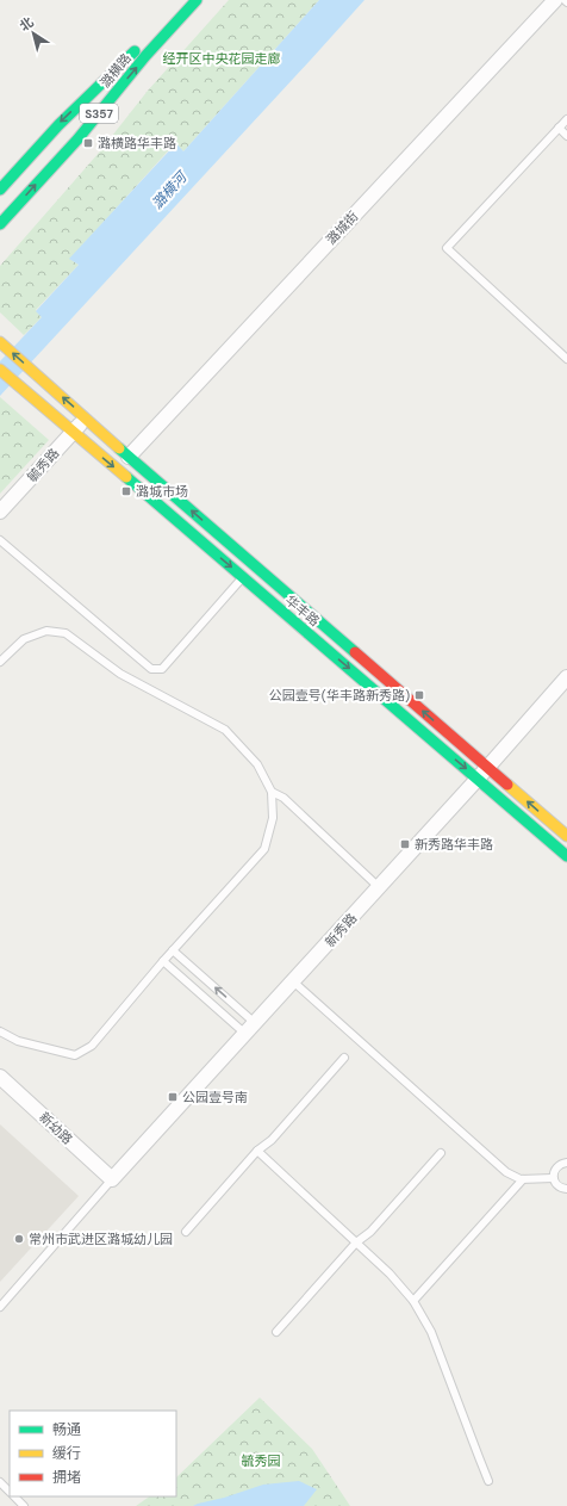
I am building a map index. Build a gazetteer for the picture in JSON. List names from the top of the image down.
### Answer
{
  "streets": {
    "street": [
      "潞横路",
      "S357",
      "潞城街",
      "毓秀路",
      "华丰路",
      "新秀路",
      "新幼路"
    ]
  },
  "crossings": [
    ["潞城街", "华丰路"],
    ["毓秀路", "华丰路"],
    ["华丰路", "新秀路"],
    ["新秀路", "新幼路"]
  ],
  "water": ["潞横河"],
  "parks": ["经开区中央花园走廊", "毓秀园"],
  "places": {
    "transit": [
      "潞横路华丰路",
      "潞城市场",
      "公园壹号(华丰路新秀路)",
      "新秀路华丰路",
      "公园壹号南"
    ],
    "other": ["常州市武进区潞城幼儿园"]
  },
  "legend": ["畅通", "缓行", "拥堵"],
  "north": "top left"
}
